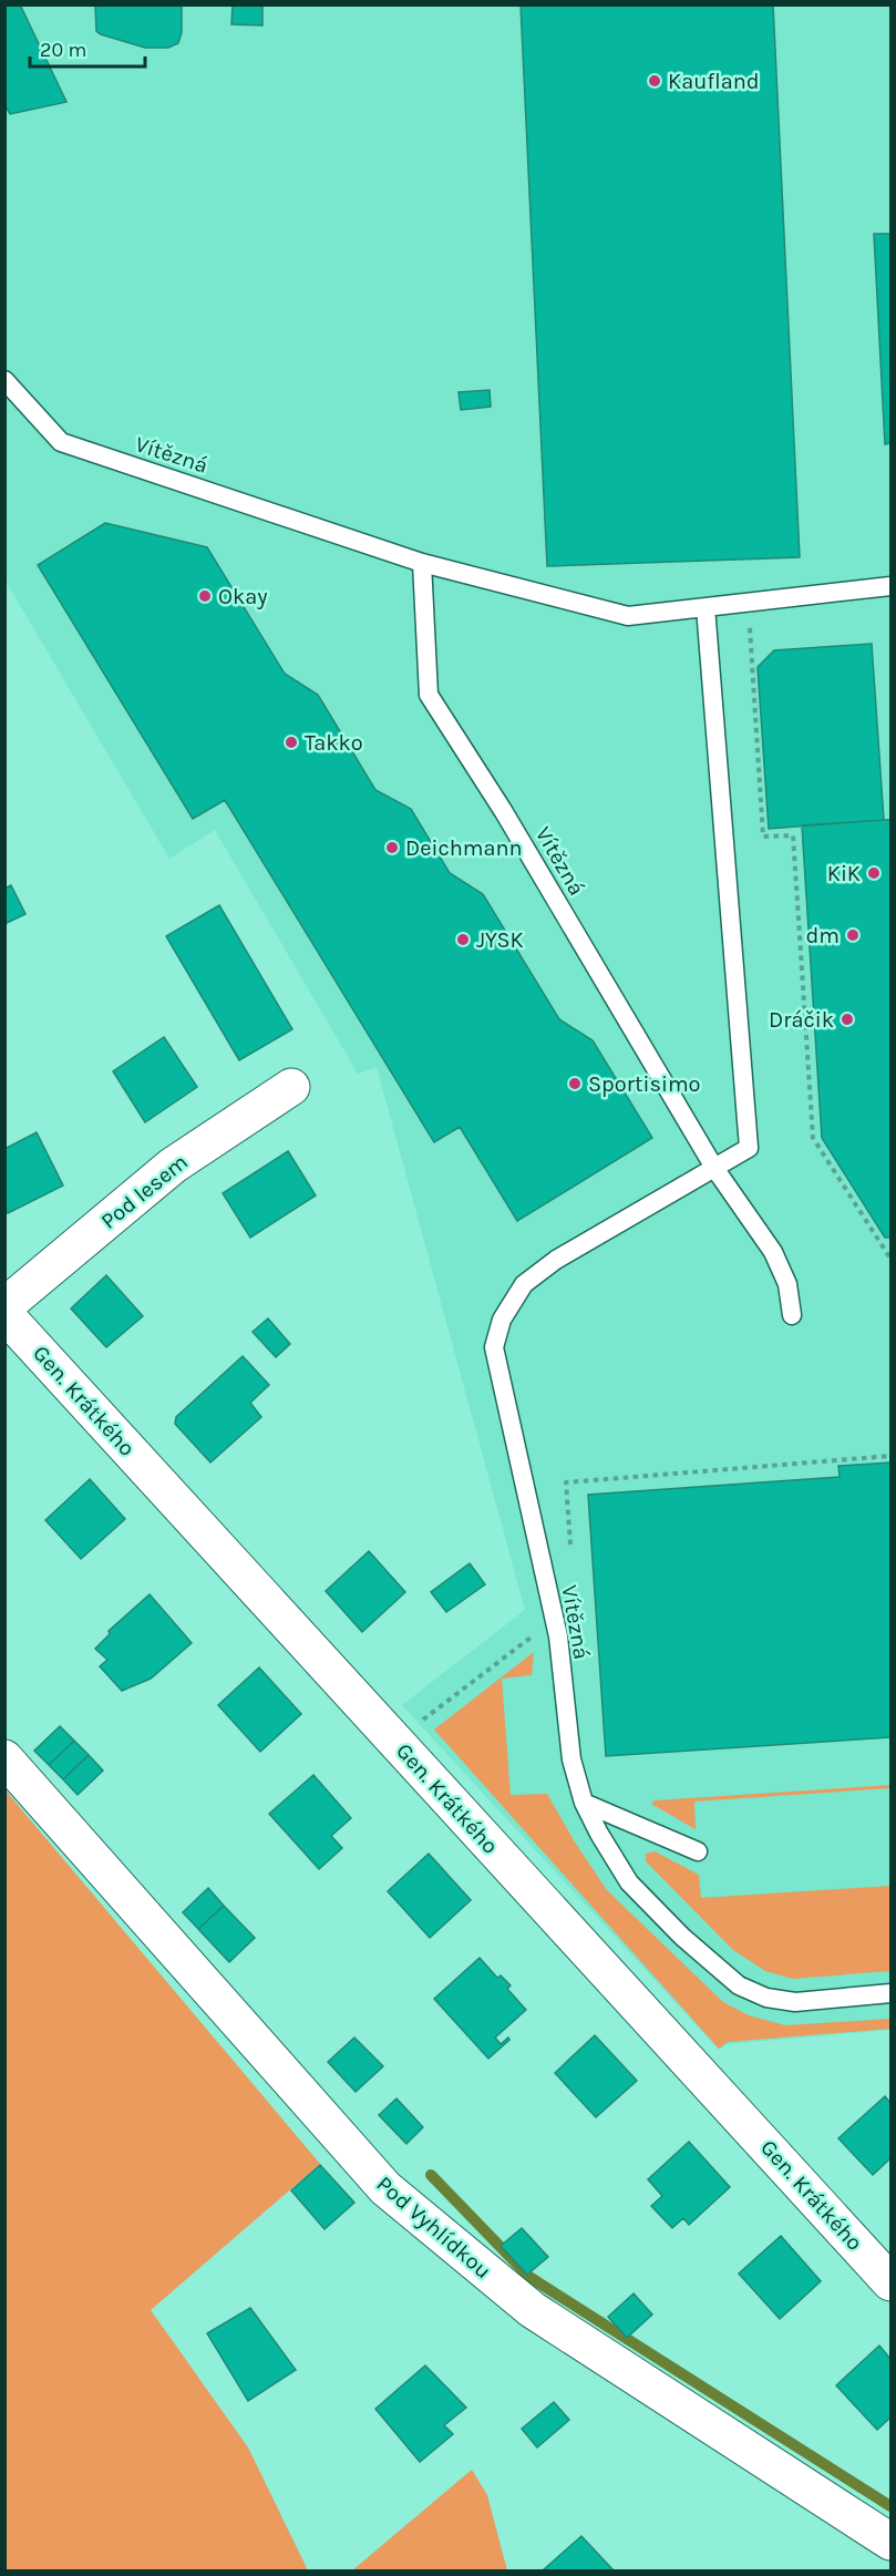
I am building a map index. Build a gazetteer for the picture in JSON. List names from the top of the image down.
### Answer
{
  "streets": {
    "street": ["Pod lesem", "Gen. Krátkého", "Pod Vyhlídkou"],
    "lane": ["Vítězná"]
  },
  "places": [
    "Kaufland",
    "Okay",
    "Takko",
    "Deichmann",
    "KiK",
    "dm",
    "JYSK",
    "Dráčik",
    "Sportisimo"
  ],
  "scale_bar": "20 m"
}
